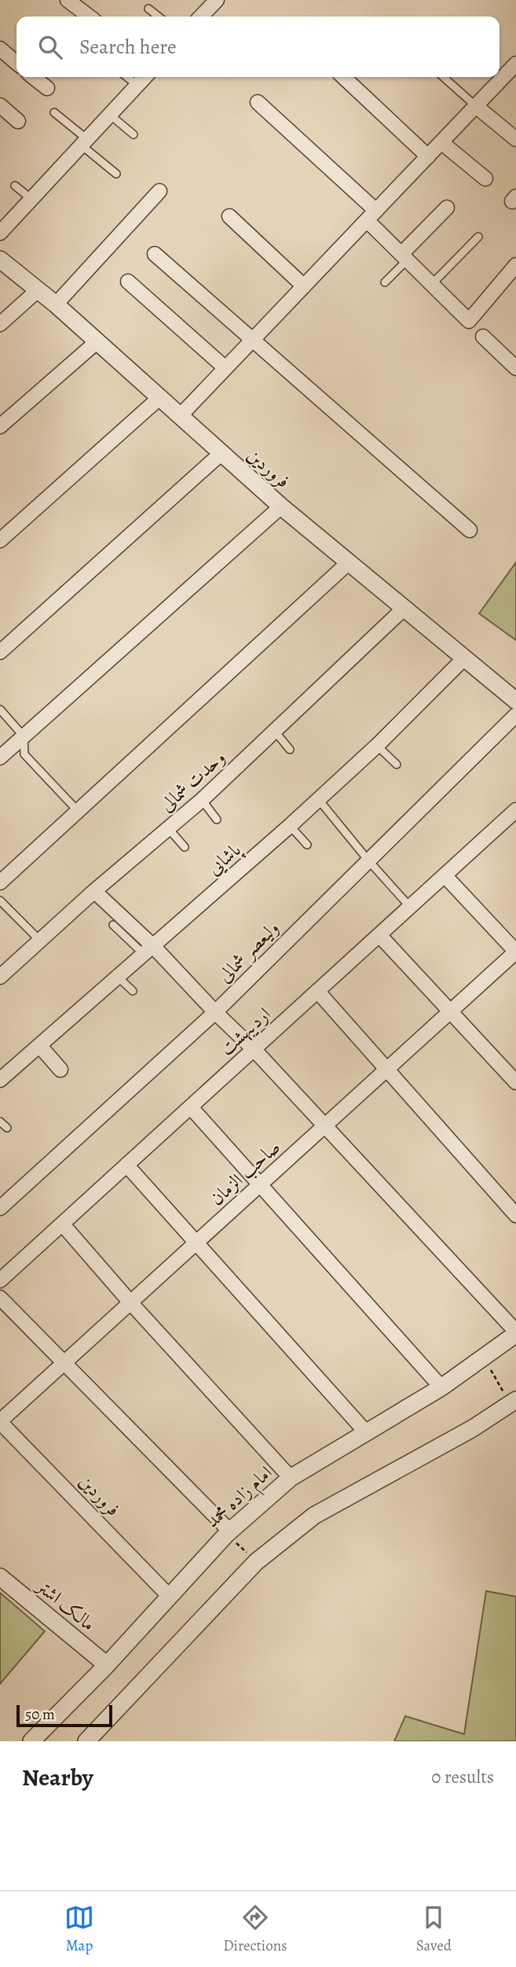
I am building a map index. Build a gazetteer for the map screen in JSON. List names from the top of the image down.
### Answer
{
  "streets": {
    "street": [
      "فروردین",
      "وحدت شمالی",
      "پاشایی",
      "ولیعصر شمالی",
      "اردیبهشت",
      "صاحب الزمان",
      "امام زاده محمد",
      "مالک اشتر"
    ]
  },
  "crossings": [
    ["فروردین", "وحدت شمالی"],
    ["فروردین", "پاشایی"],
    ["فروردین", "صاحب الزمان"],
    ["فروردین", "امام زاده محمد"],
    ["امام زاده محمد", "مالک اشتر"]
  ],
  "scale_bar": "50 m",
  "page": {
    "search": "Search here",
    "scale": "50 m",
    "heading": ["Nearby", "0 results"],
    "nav": ["Map", "Directions", "Saved"]
  }
}
